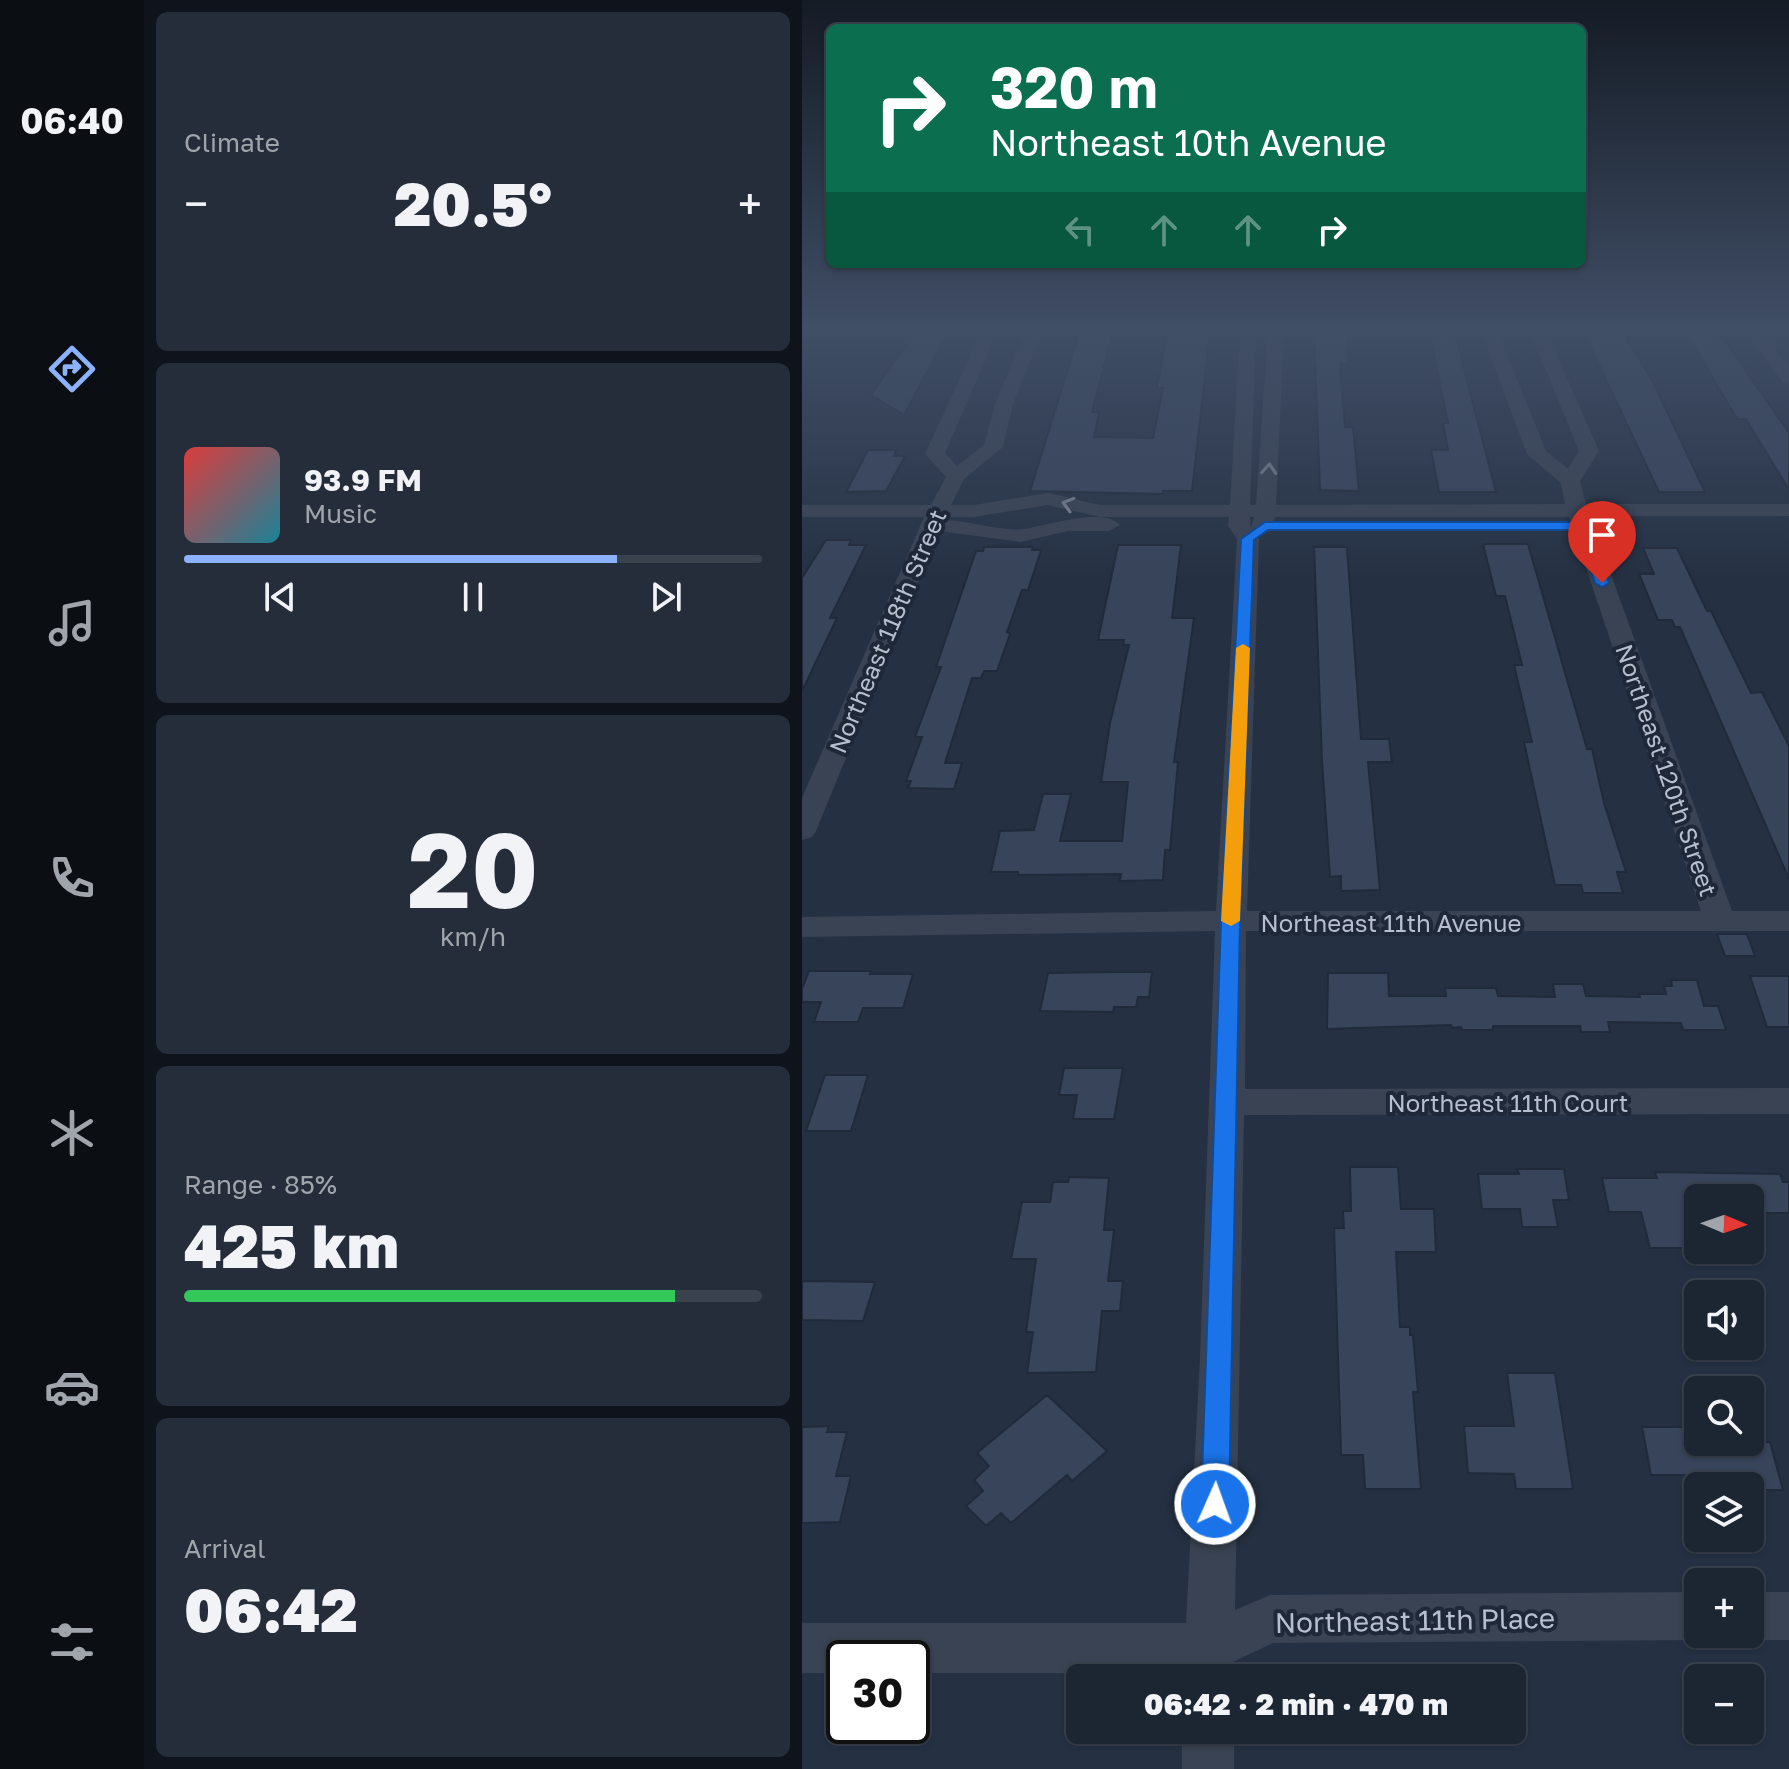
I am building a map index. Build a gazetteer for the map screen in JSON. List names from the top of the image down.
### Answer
{
  "streets": {
    "street": [
      "Northeast 118th Street",
      "Northeast 120th Street",
      "Northeast 11th Avenue",
      "Northeast 11th Court",
      "Northeast 11th Place"
    ]
  },
  "crossings": [
    ["Northeast 120th Street", "Northeast 11th Avenue"]
  ],
  "north": "right",
  "page": {
    "tabs": "06:40",
    "tile": [
      "Climate",
      ["20", "km/h"],
      ["Range · 85%", "425 km"],
      ["Arrival", "06:42"]
    ],
    "turn": ["320 m", "Northeast 10th Avenue"],
    "heat": ["−", "20.5°", "+"],
    "song": ["93.9 FM", "Music"],
    "map_buttons": ["+", "−"],
    "limit": "30",
    "trip": "06:42 · 2 min · 470 m"
  }
}
